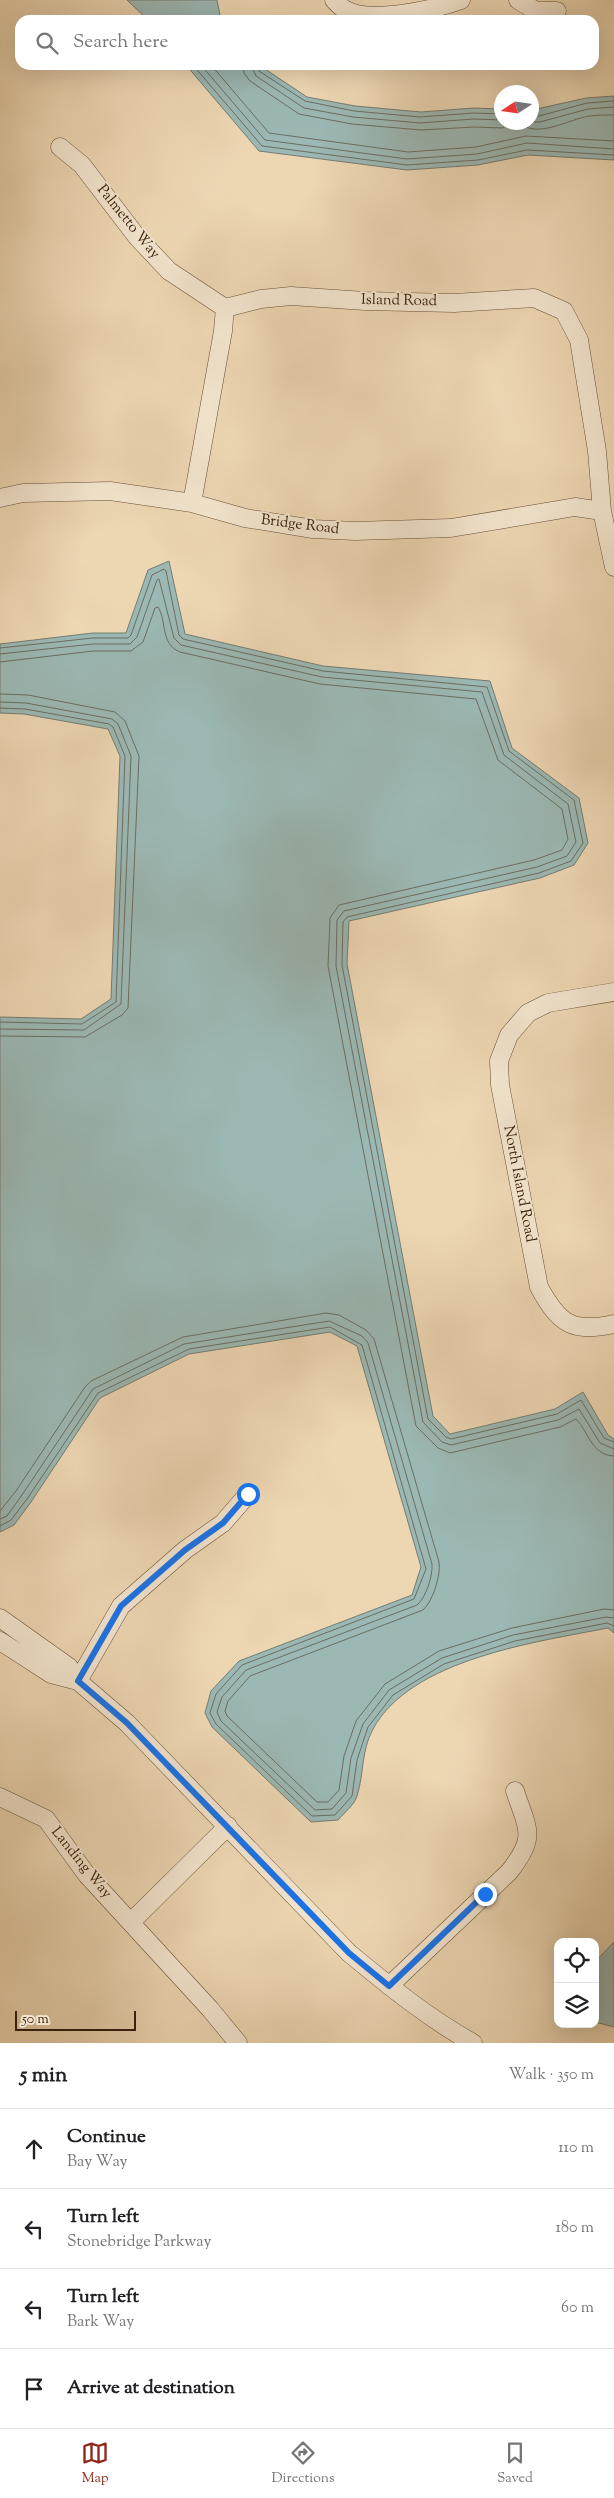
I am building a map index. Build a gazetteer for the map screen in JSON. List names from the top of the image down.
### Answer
{
  "streets": {
    "street": [
      "Palmetto Way",
      "Island Road",
      "Bridge Road",
      "North Island Road",
      "Landing Way"
    ]
  },
  "crossings": [
    ["Palmetto Way", "Island Road"],
    ["Island Road", "Bridge Road"]
  ],
  "scale_bar": "50 m",
  "north": "left",
  "page": {
    "search": "Search here",
    "scale": "50 m",
    "heading": ["5 min", "Walk · 350 m"],
    "list": [
      ["Continue", "Bay Way", "110 m"],
      ["Turn left", "Stonebridge Parkway", "180 m"],
      ["Turn left", "Bark Way", "60 m"],
      "Arrive at destination"
    ],
    "nav": ["Map", "Directions", "Saved"]
  }
}
